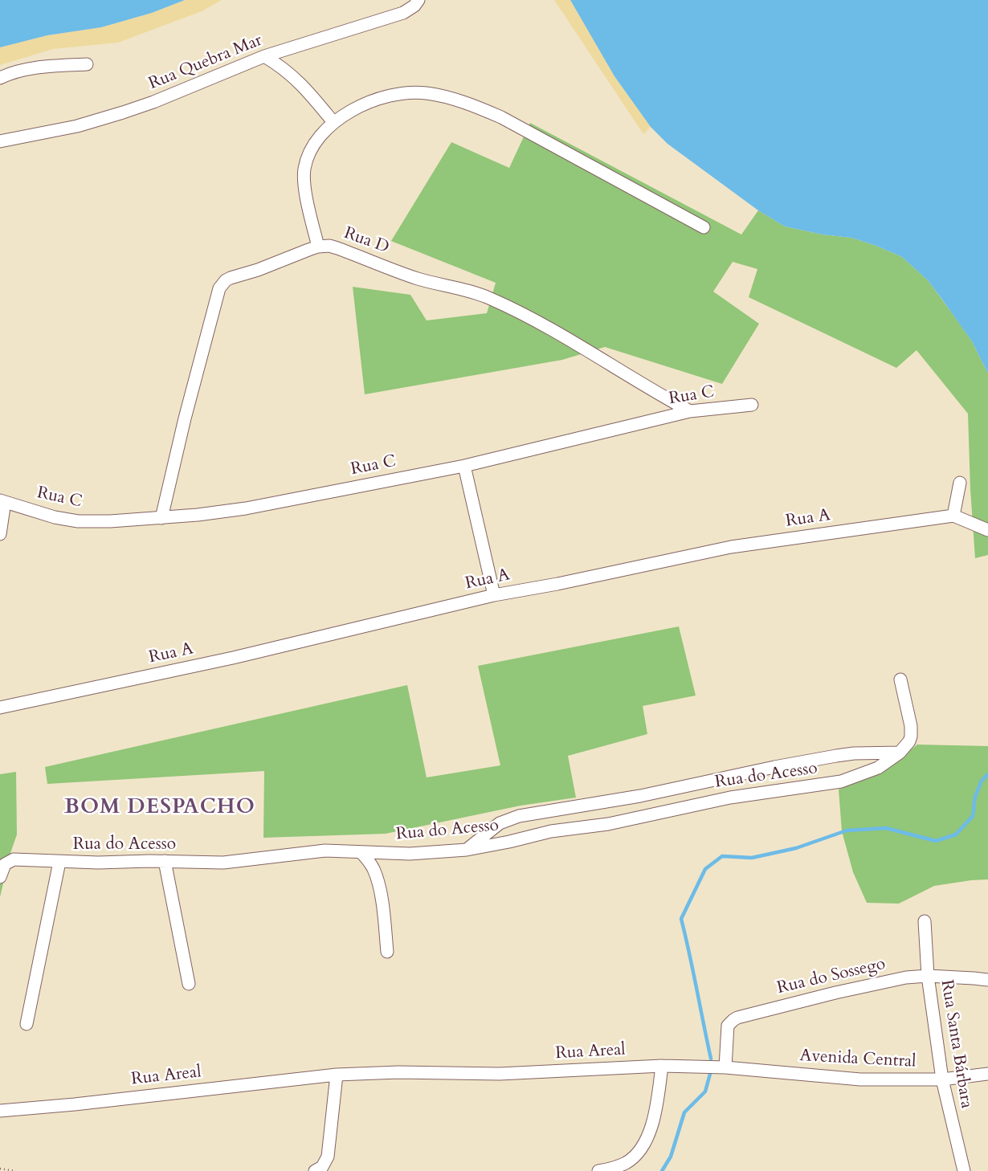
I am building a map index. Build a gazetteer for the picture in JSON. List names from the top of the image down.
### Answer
{
  "streets": {
    "street": [
      "Rua Quebra Mar",
      "Rua D",
      "Rua C",
      "Rua A",
      "Rua do Acesso",
      "Rua do Sossego",
      "Rua Santa Bárbara",
      "Rua Areal",
      "Avenida Central"
    ]
  },
  "crossings": [
    ["Rua D", "Rua C"],
    ["Rua do Sossego", "Rua Santa Bárbara"],
    ["Rua do Sossego", "Rua Areal"],
    ["Rua do Sossego", "Avenida Central"],
    ["Rua Santa Bárbara", "Avenida Central"],
    ["Rua Areal", "Avenida Central"]
  ],
  "districts": ["BOM DESPACHO"]
}
